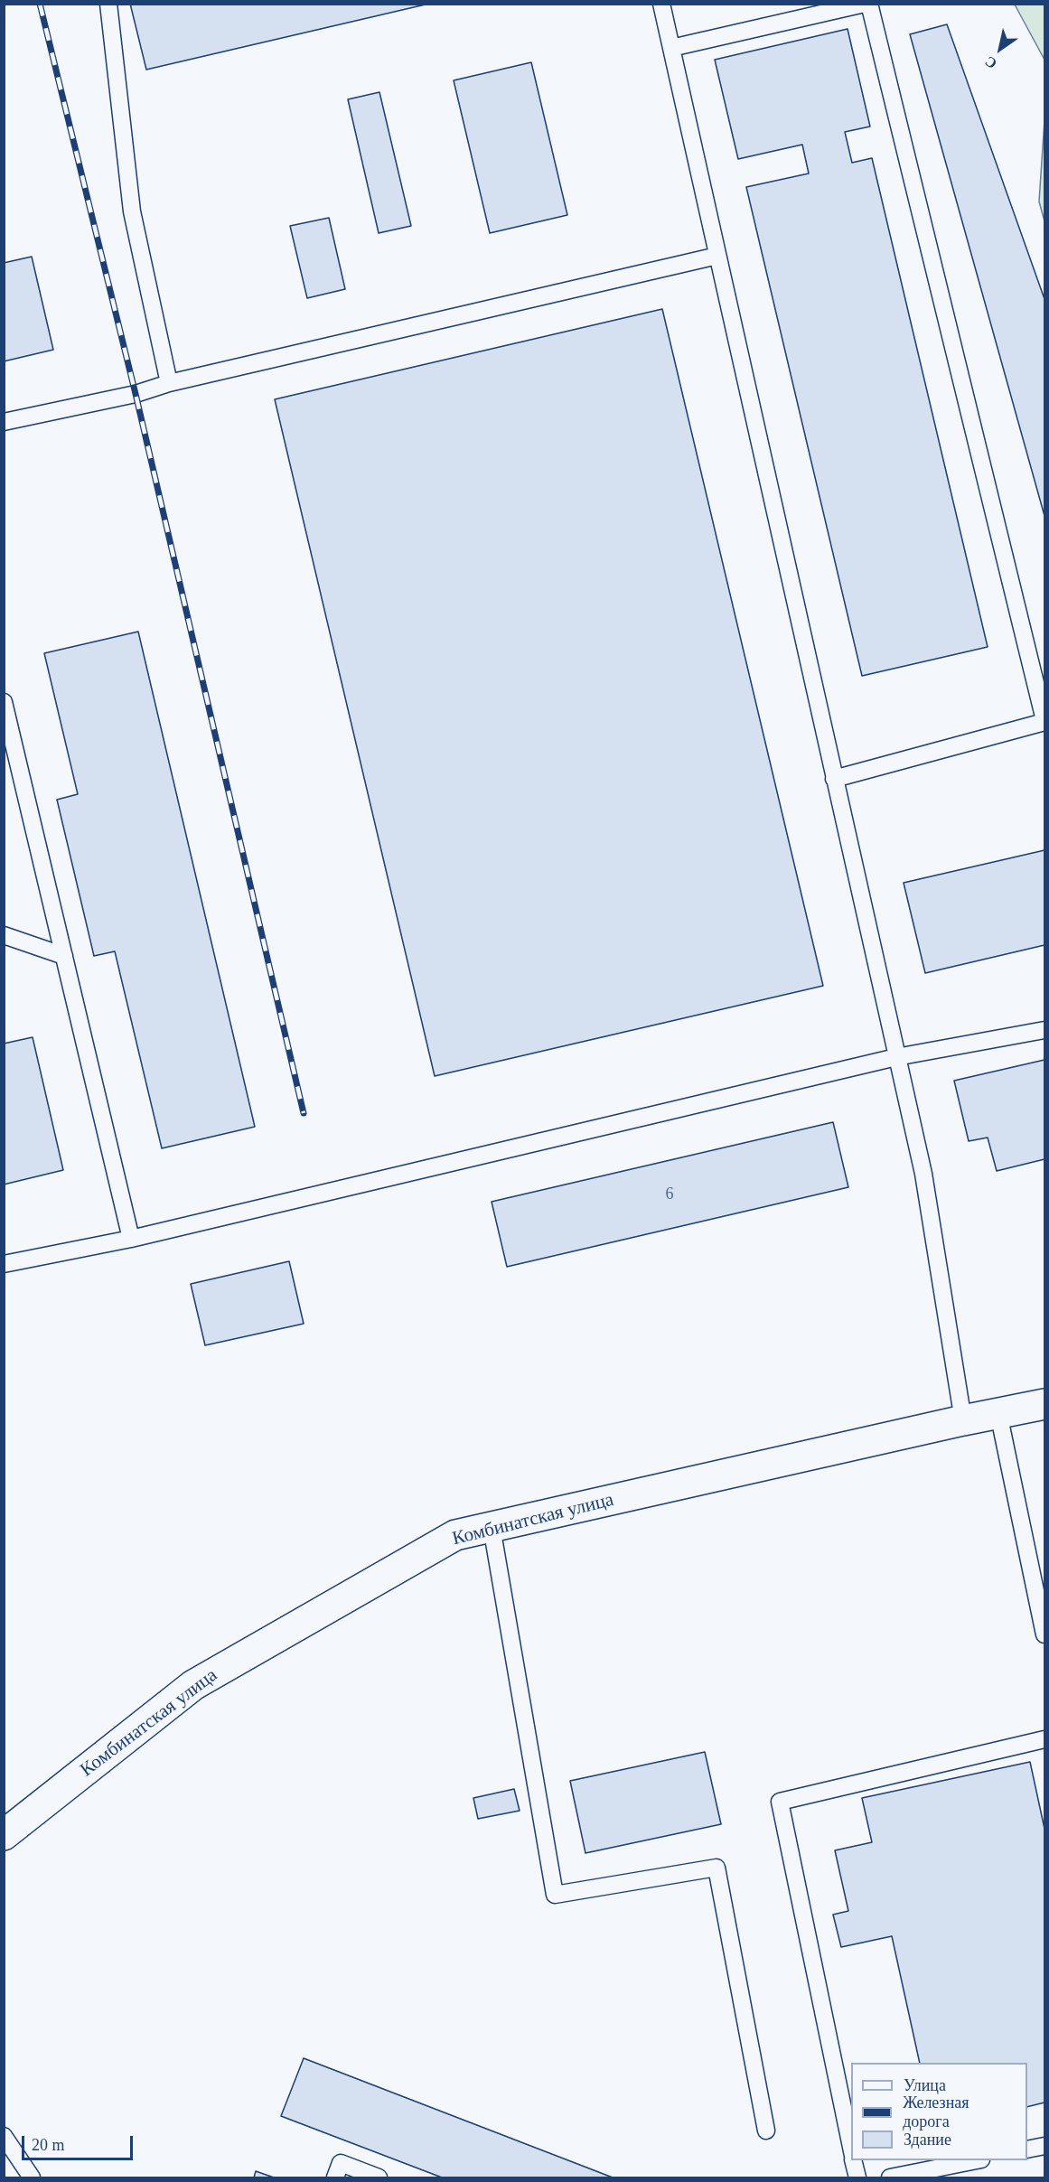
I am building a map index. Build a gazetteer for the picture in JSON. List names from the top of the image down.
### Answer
{
  "streets": {
    "street": ["Комбинатская улица"]
  },
  "house_numbers": ["6"],
  "legend": ["Улица", "Железная дорога", "Здание"],
  "scale_bar": "20 m",
  "north": "bottom left"
}
